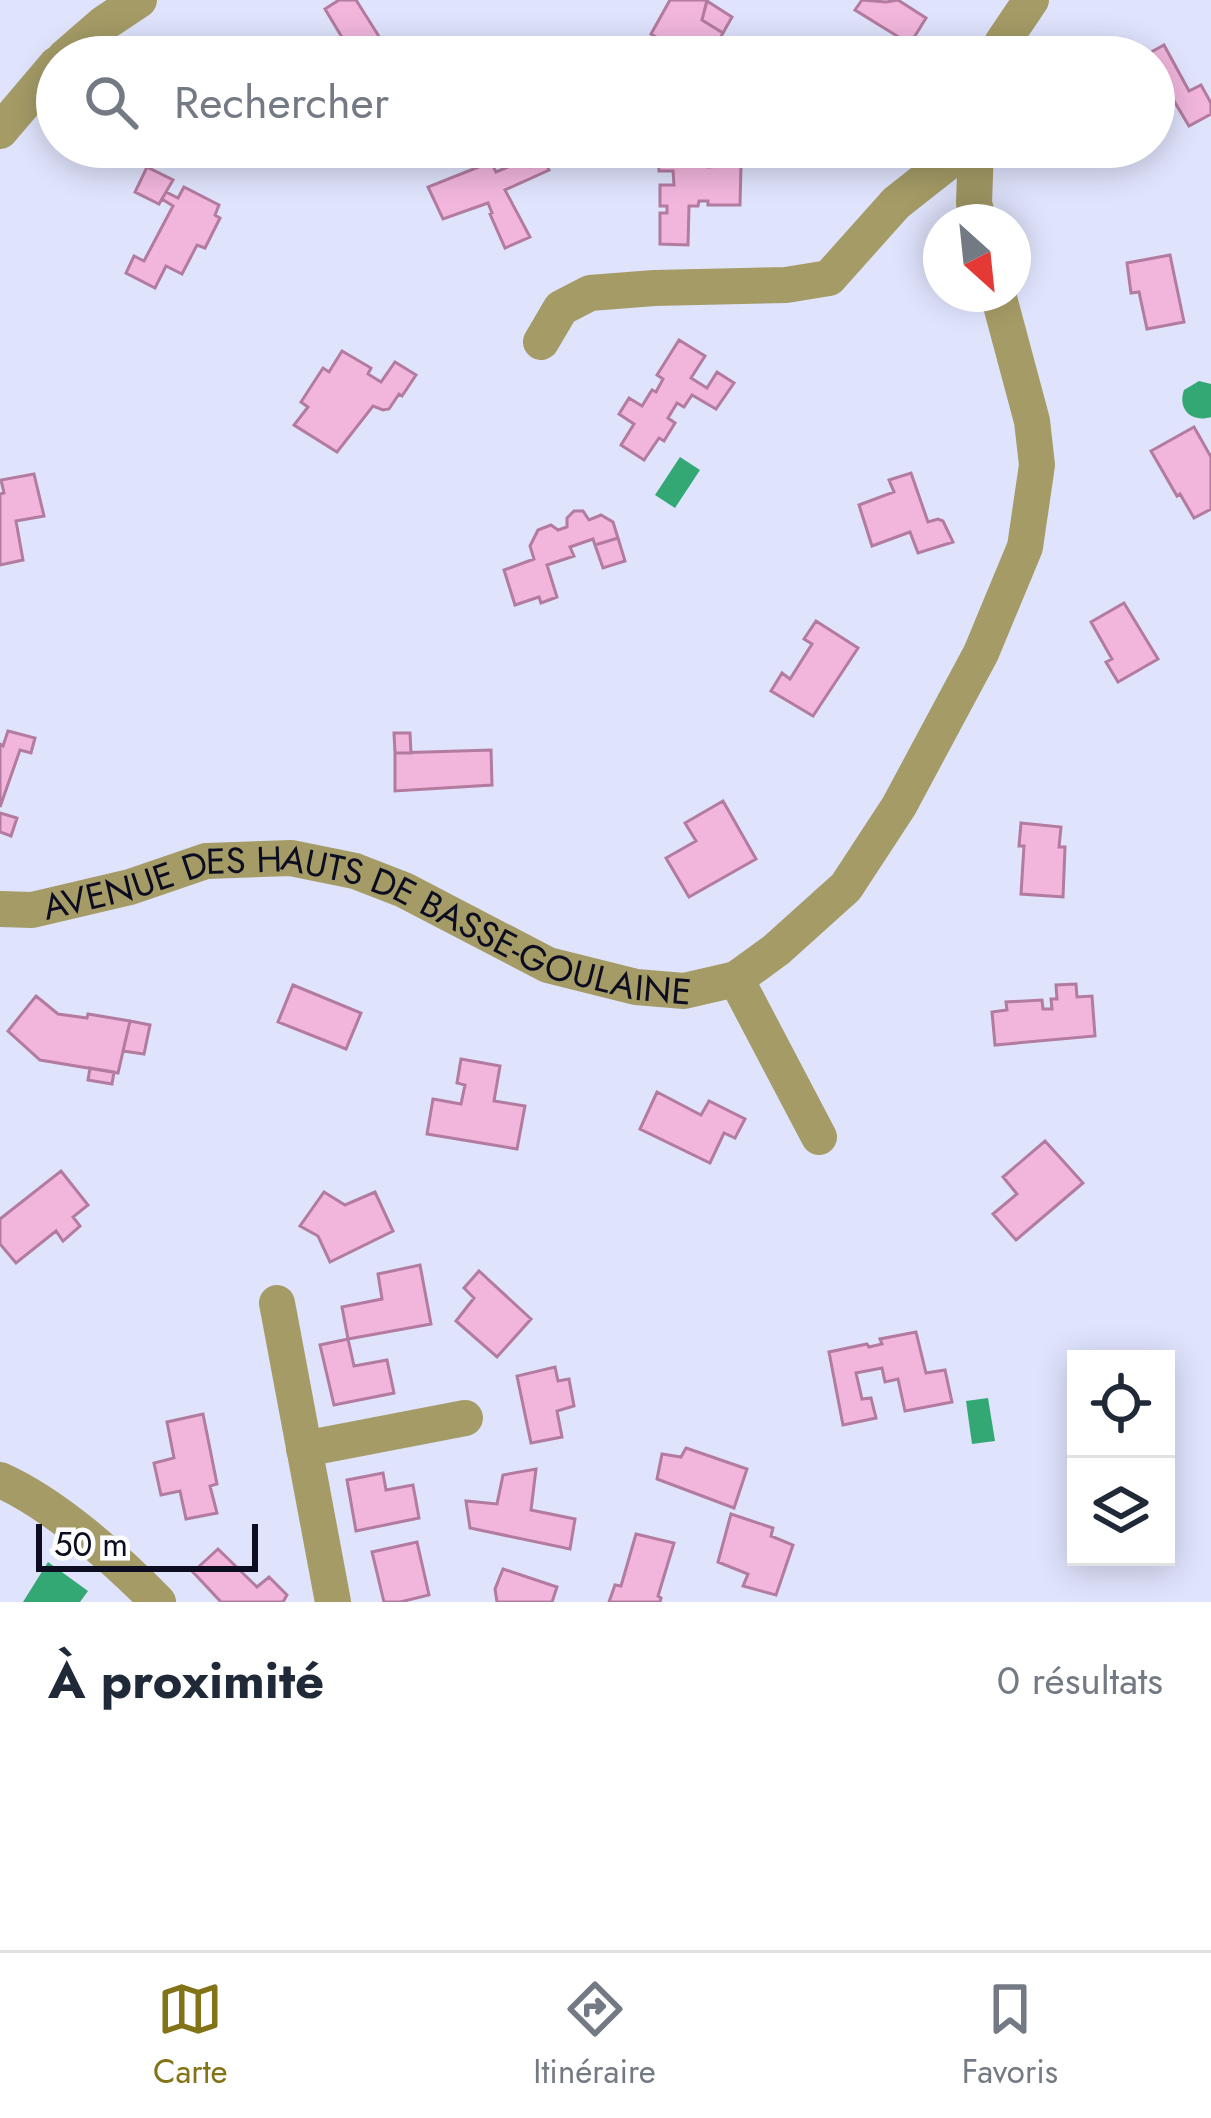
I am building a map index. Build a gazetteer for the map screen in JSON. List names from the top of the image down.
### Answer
{
  "streets": {
    "street": ["AVENUE DES HAUTS DE BASSE-GOULAINE"]
  },
  "scale_bar": "50 m",
  "north": "bottom right",
  "page": {
    "search": "Rechercher",
    "scale": "50 m",
    "heading": ["À proximité", "0 résultats"],
    "nav": ["Carte", "Itinéraire", "Favoris"]
  }
}
